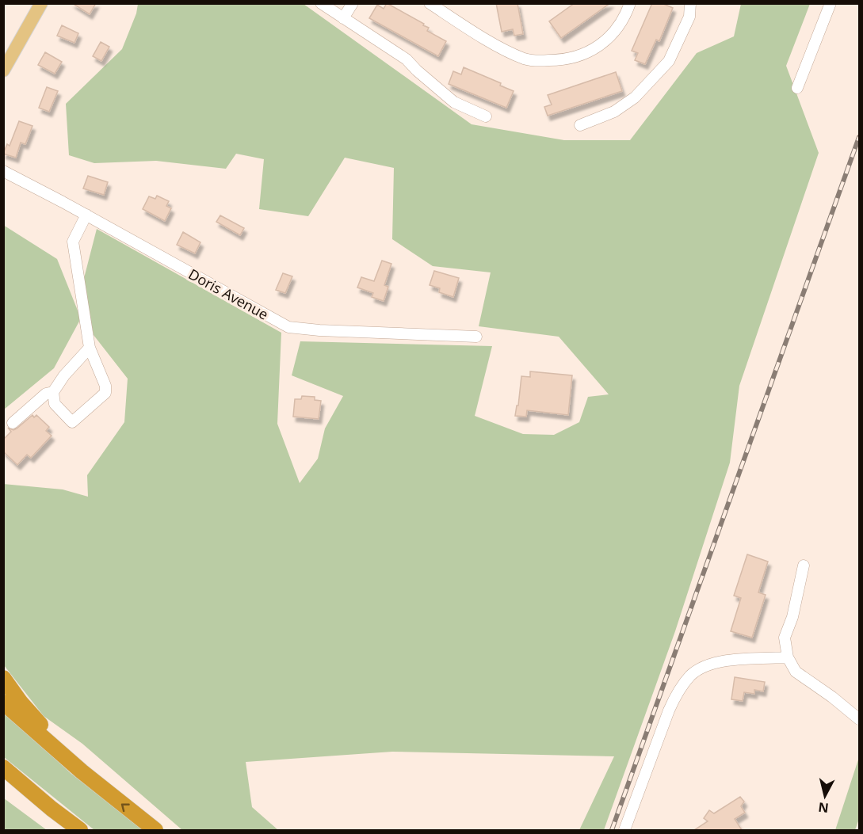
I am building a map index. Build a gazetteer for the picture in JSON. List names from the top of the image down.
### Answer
{
  "streets": {
    "street": ["Doris Avenue"]
  },
  "north": "bottom"
}
